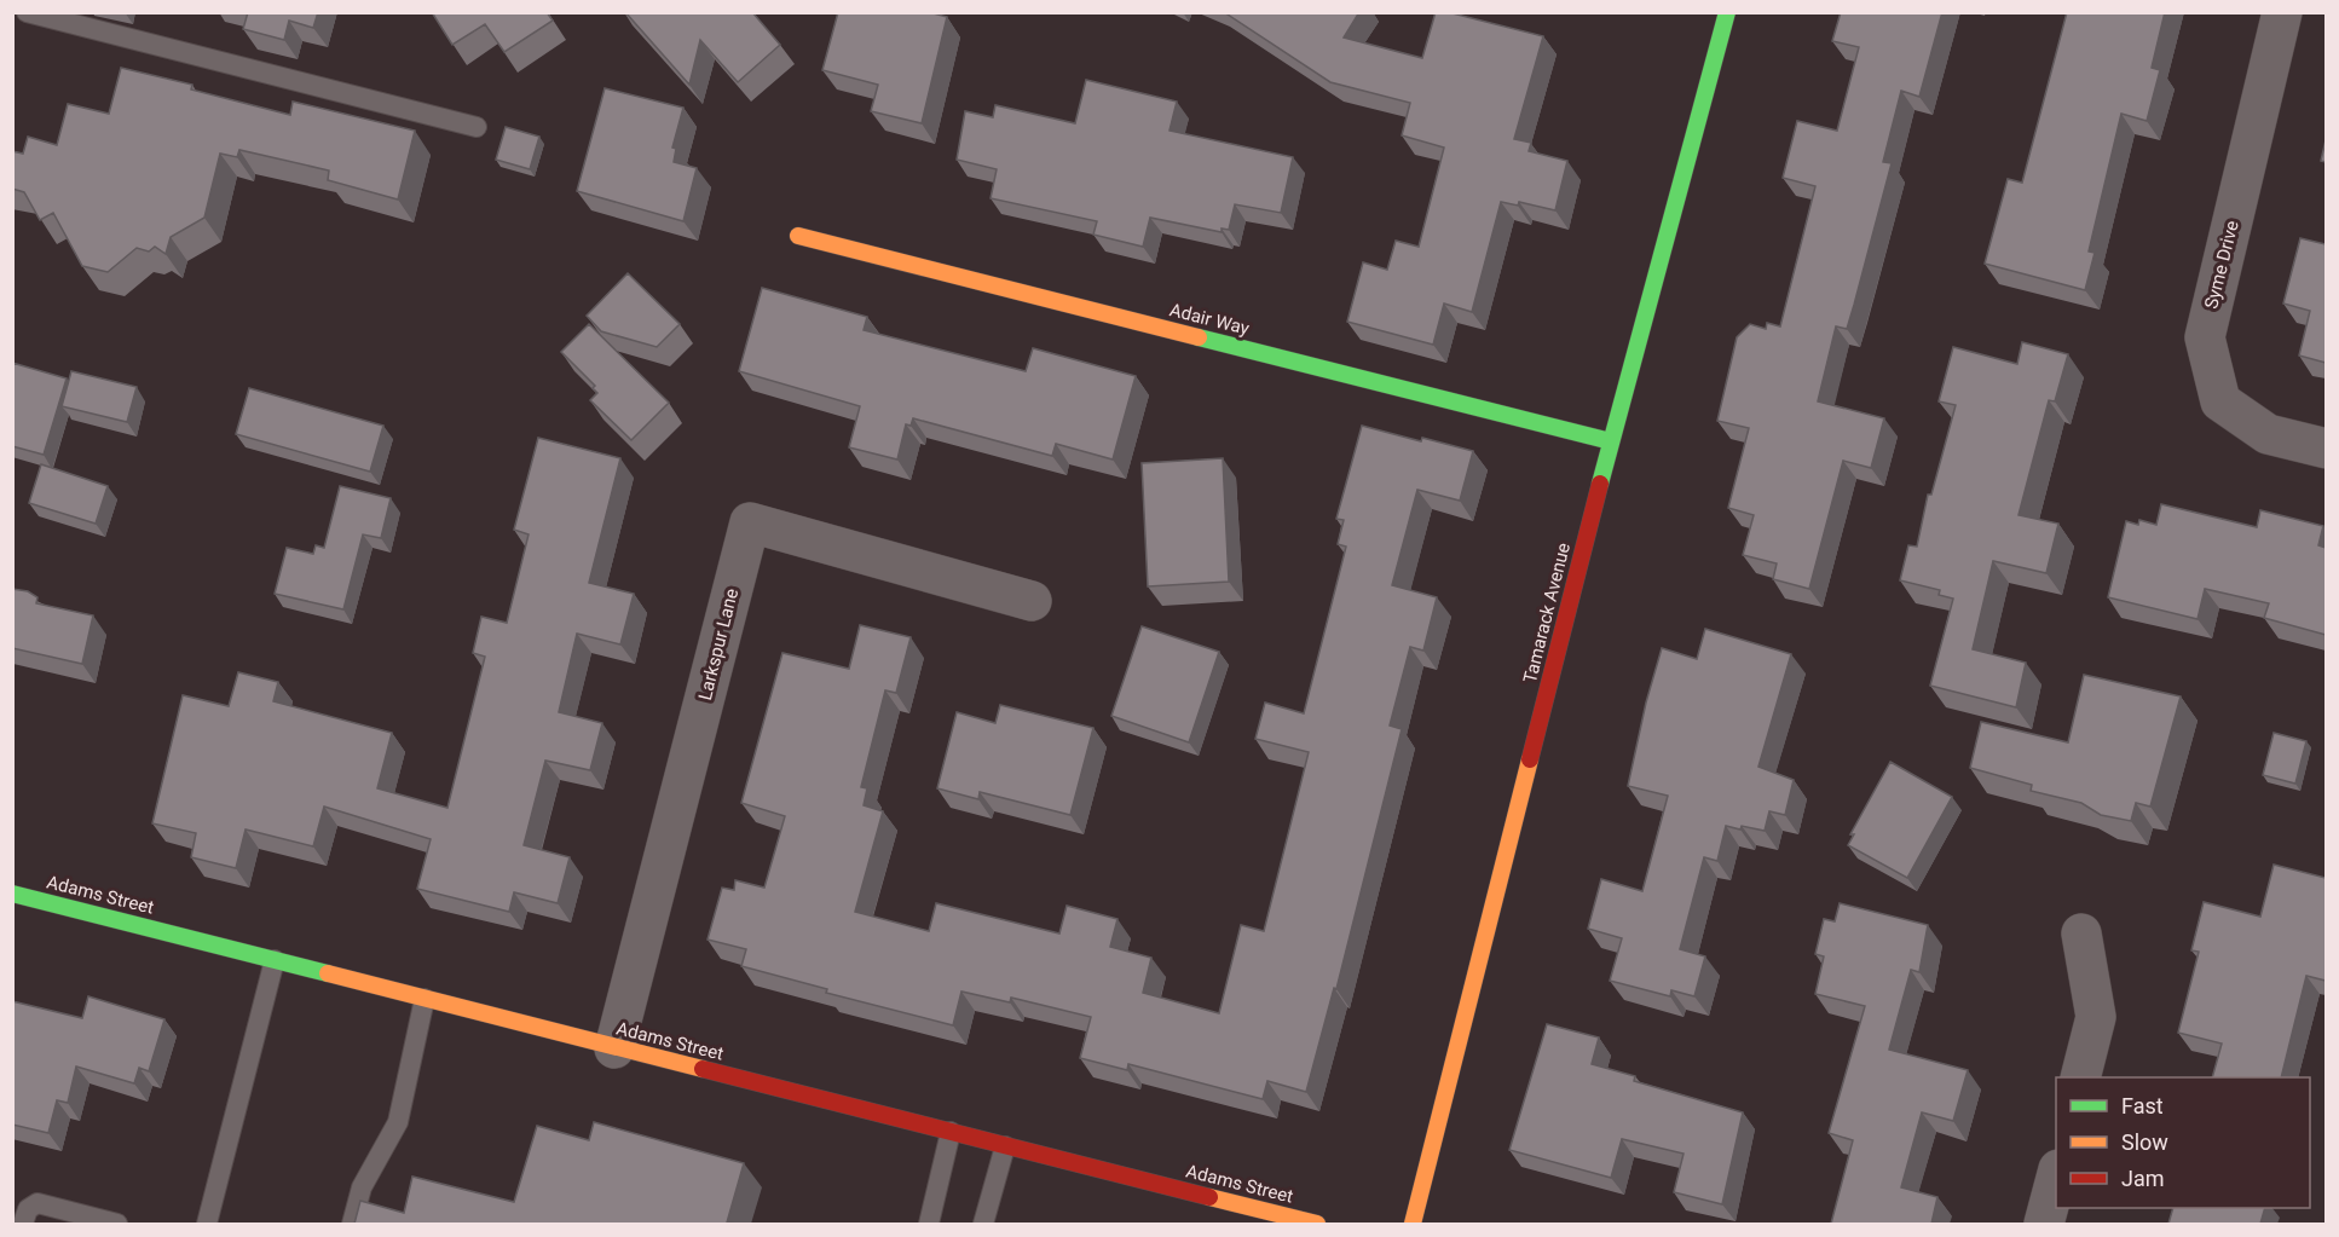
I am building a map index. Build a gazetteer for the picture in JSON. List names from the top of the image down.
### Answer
{
  "streets": {
    "street": [
      "Syme Drive",
      "Adair Way",
      "Tamarack Avenue",
      "Larkspur Lane",
      "Adams Street"
    ]
  },
  "crossings": [
    ["Adair Way", "Tamarack Avenue"],
    ["Larkspur Lane", "Adams Street"]
  ],
  "legend": ["Fast", "Slow", "Jam"]
}
